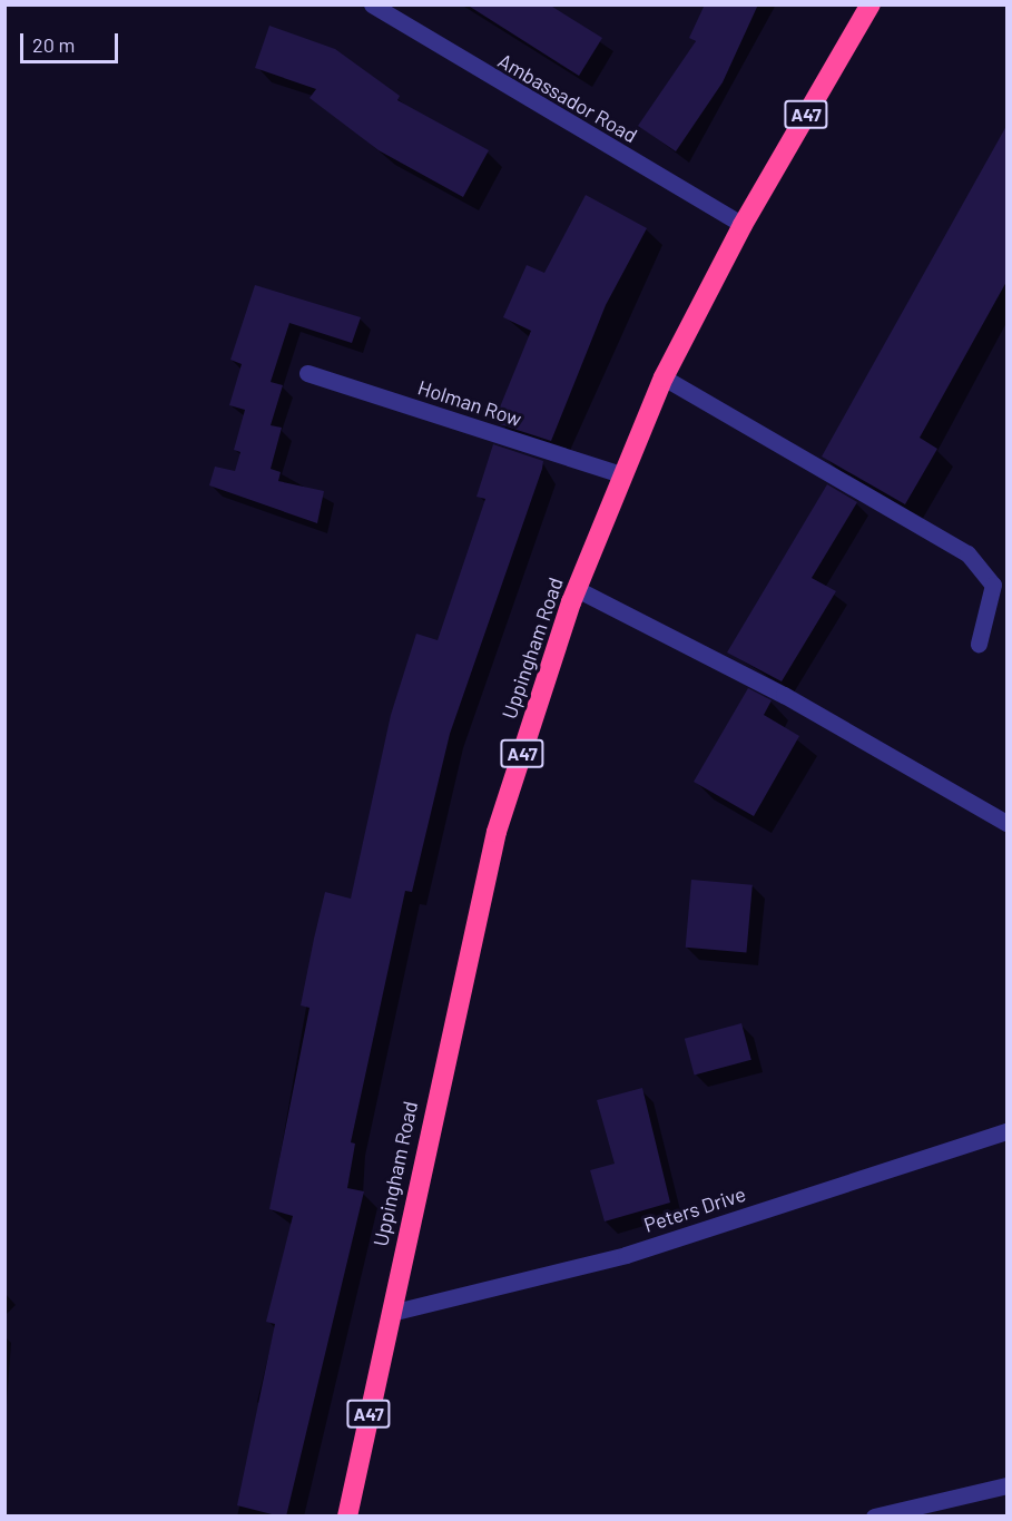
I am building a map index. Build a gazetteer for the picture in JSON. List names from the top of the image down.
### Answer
{
  "streets": {
    "highway": ["A47", "Uppingham Road"],
    "street": ["Ambassador Road", "Holman Row", "Peters Drive"]
  },
  "crossings": [
    ["Ambassador Road", "Uppingham Road"],
    ["Holman Row", "Uppingham Road"],
    ["Uppingham Road", "Peters Drive"]
  ],
  "scale_bar": "20 m"
}
